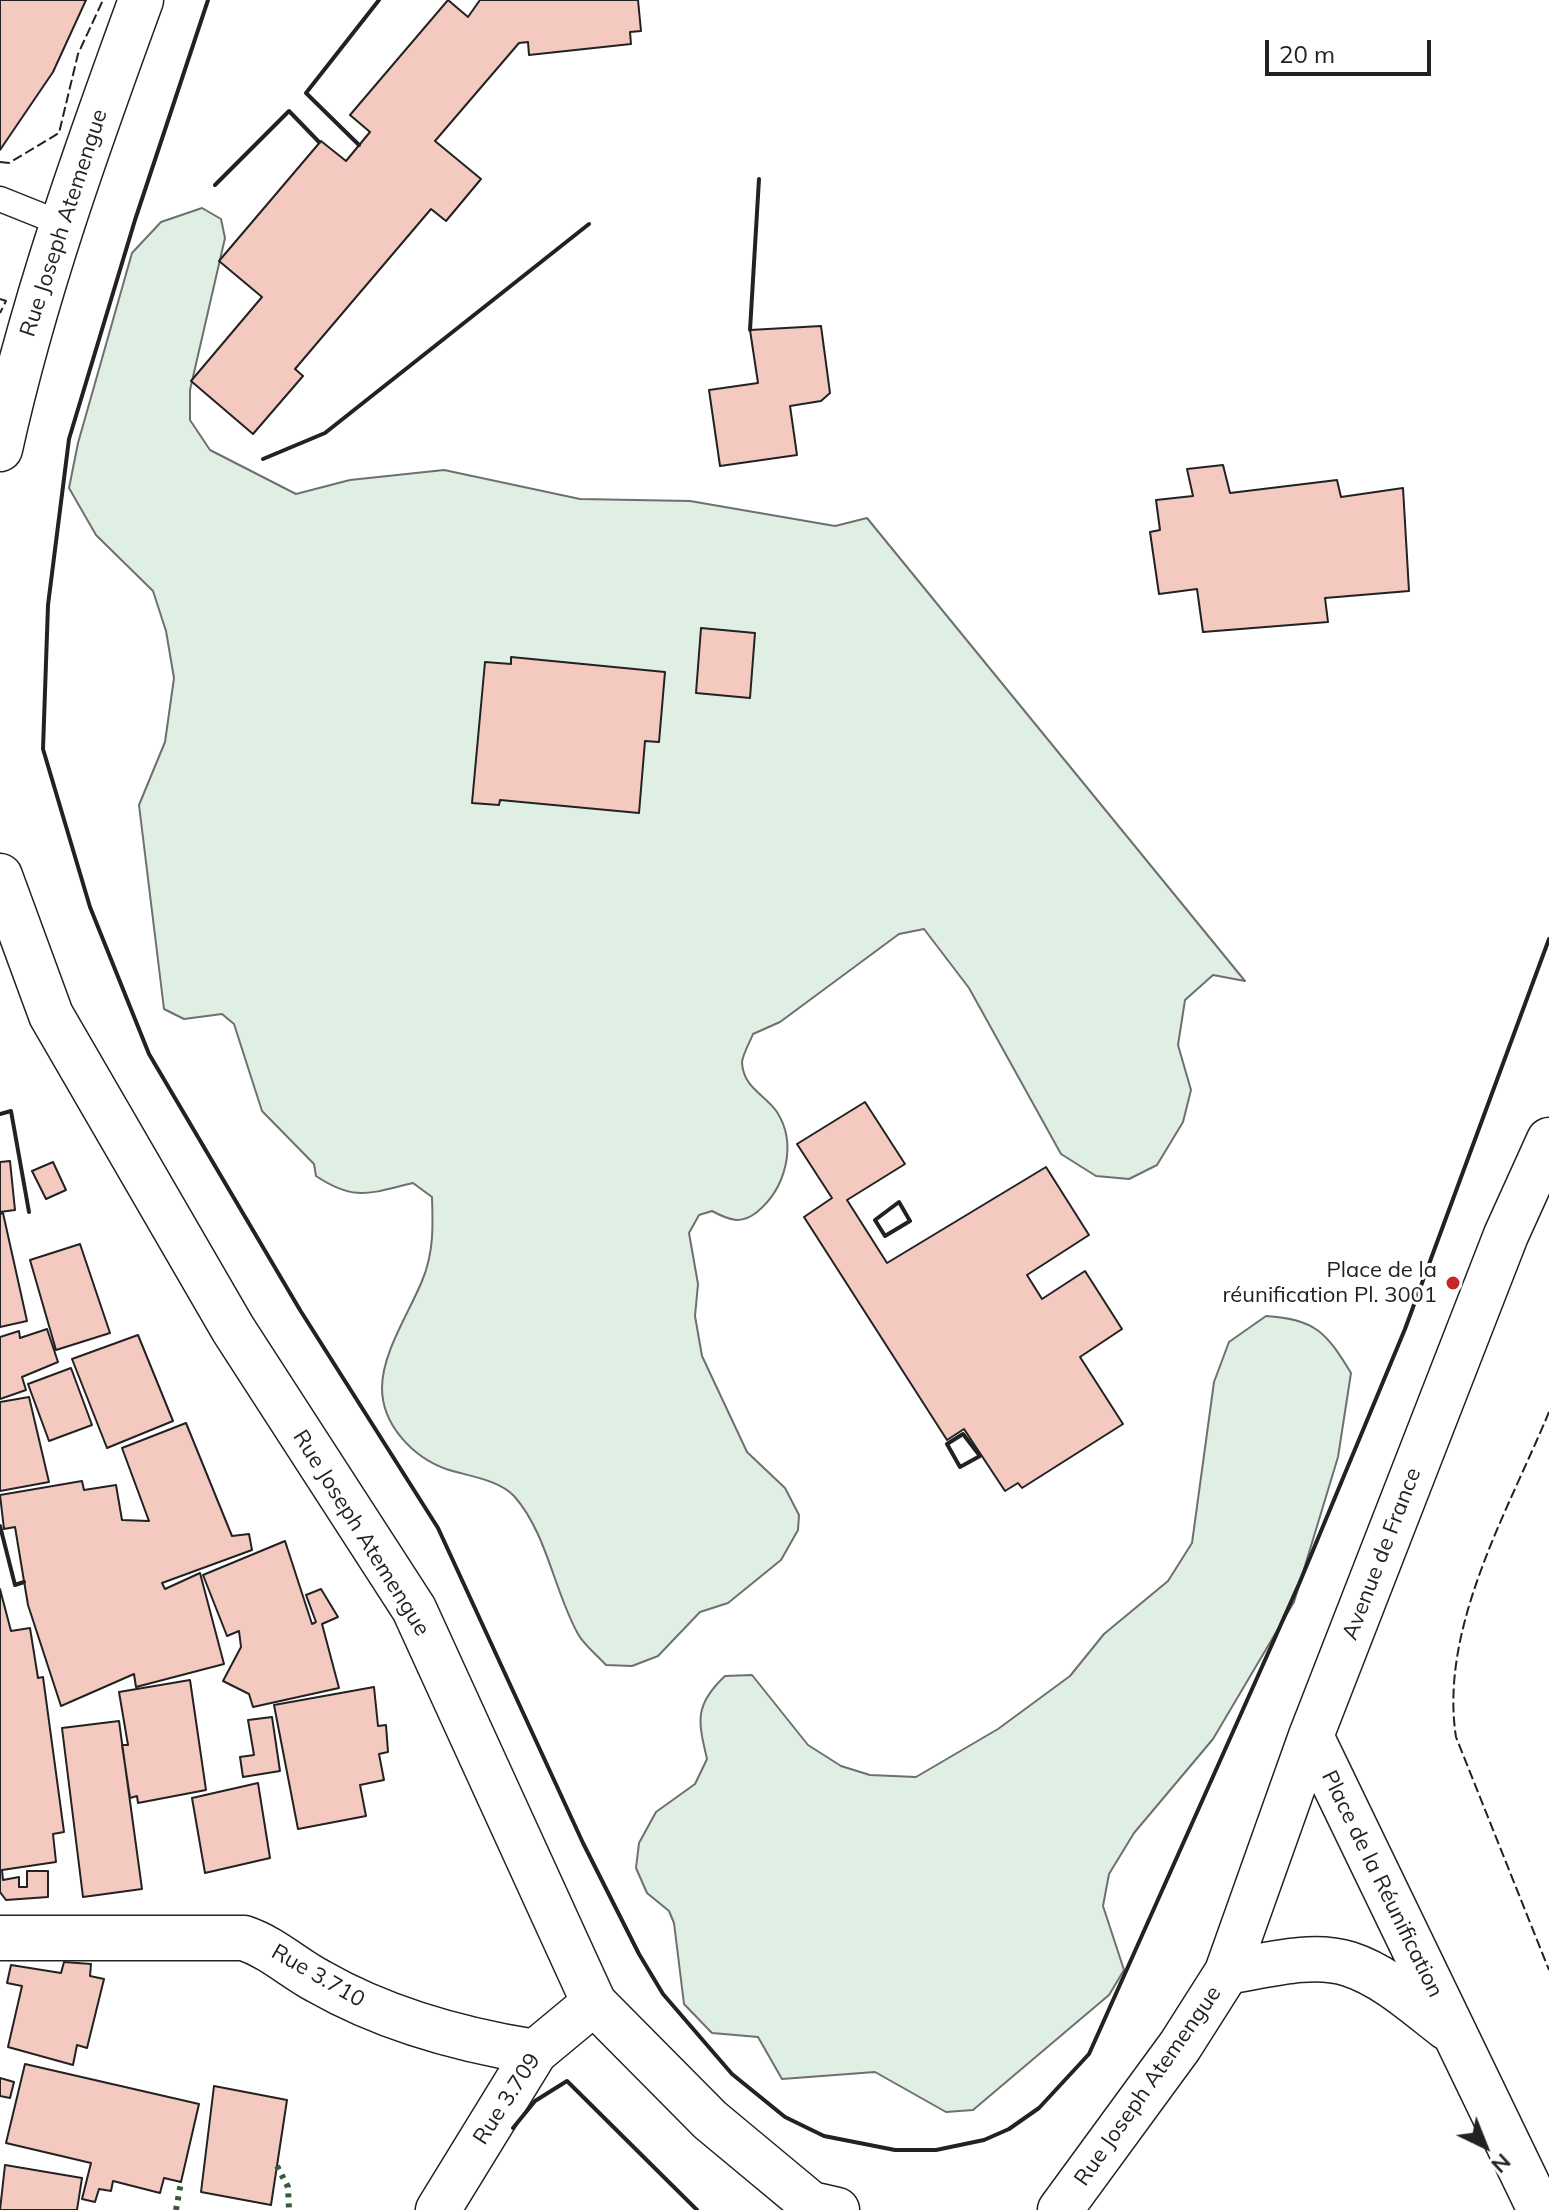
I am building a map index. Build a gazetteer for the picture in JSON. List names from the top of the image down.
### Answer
{
  "streets": {
    "street": [
      "Rue Joseph Atemengue",
      "Avenue de France",
      "Place de la Réunification",
      "Rue 3.710",
      "Rue 3.709"
    ]
  },
  "crossings": [
    ["Rue Joseph Atemengue", "Avenue de France"],
    ["Rue Joseph Atemengue", "Place de la Réunification"],
    ["Rue Joseph Atemengue", "Rue 3.709"],
    ["Avenue de France", "Place de la Réunification"],
    ["Rue 3.710", "Rue 3.709"]
  ],
  "places": ["Place de la réunification Pl. 3001"],
  "scale_bar": "20 m",
  "north": "bottom right"
}
